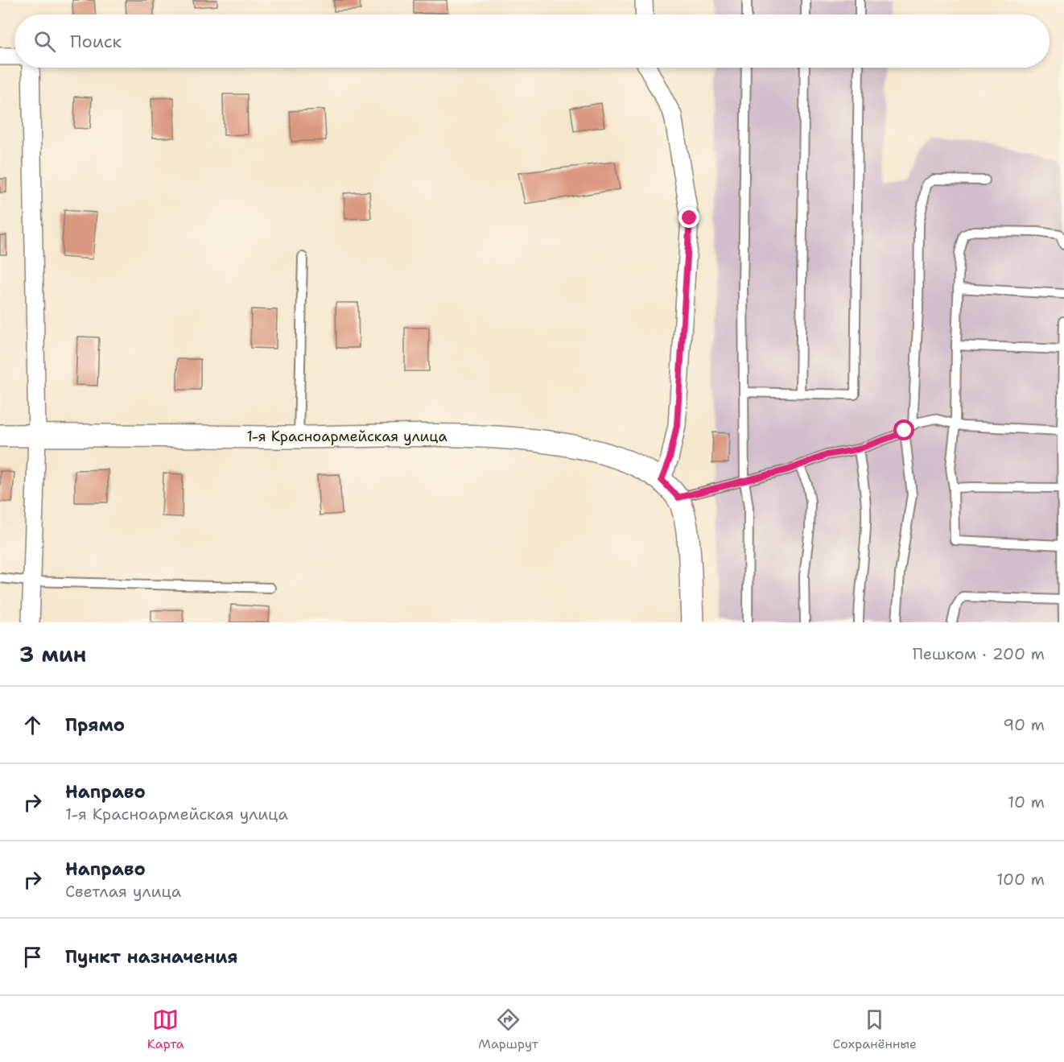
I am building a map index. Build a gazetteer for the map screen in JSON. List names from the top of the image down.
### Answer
{
  "streets": {
    "street": ["1-я Красноармейская улица"]
  },
  "page": {
    "search": "Поиск",
    "heading": ["3 мин", "Пешком · 200 m"],
    "list": [
      ["Прямо", "90 m"],
      ["Направо", "1-я Красноармейская улица", "10 m"],
      ["Направо", "Светлая улица", "100 m"],
      "Пункт назначения"
    ],
    "nav": ["Карта", "Маршрут", "Сохранённые"]
  }
}
